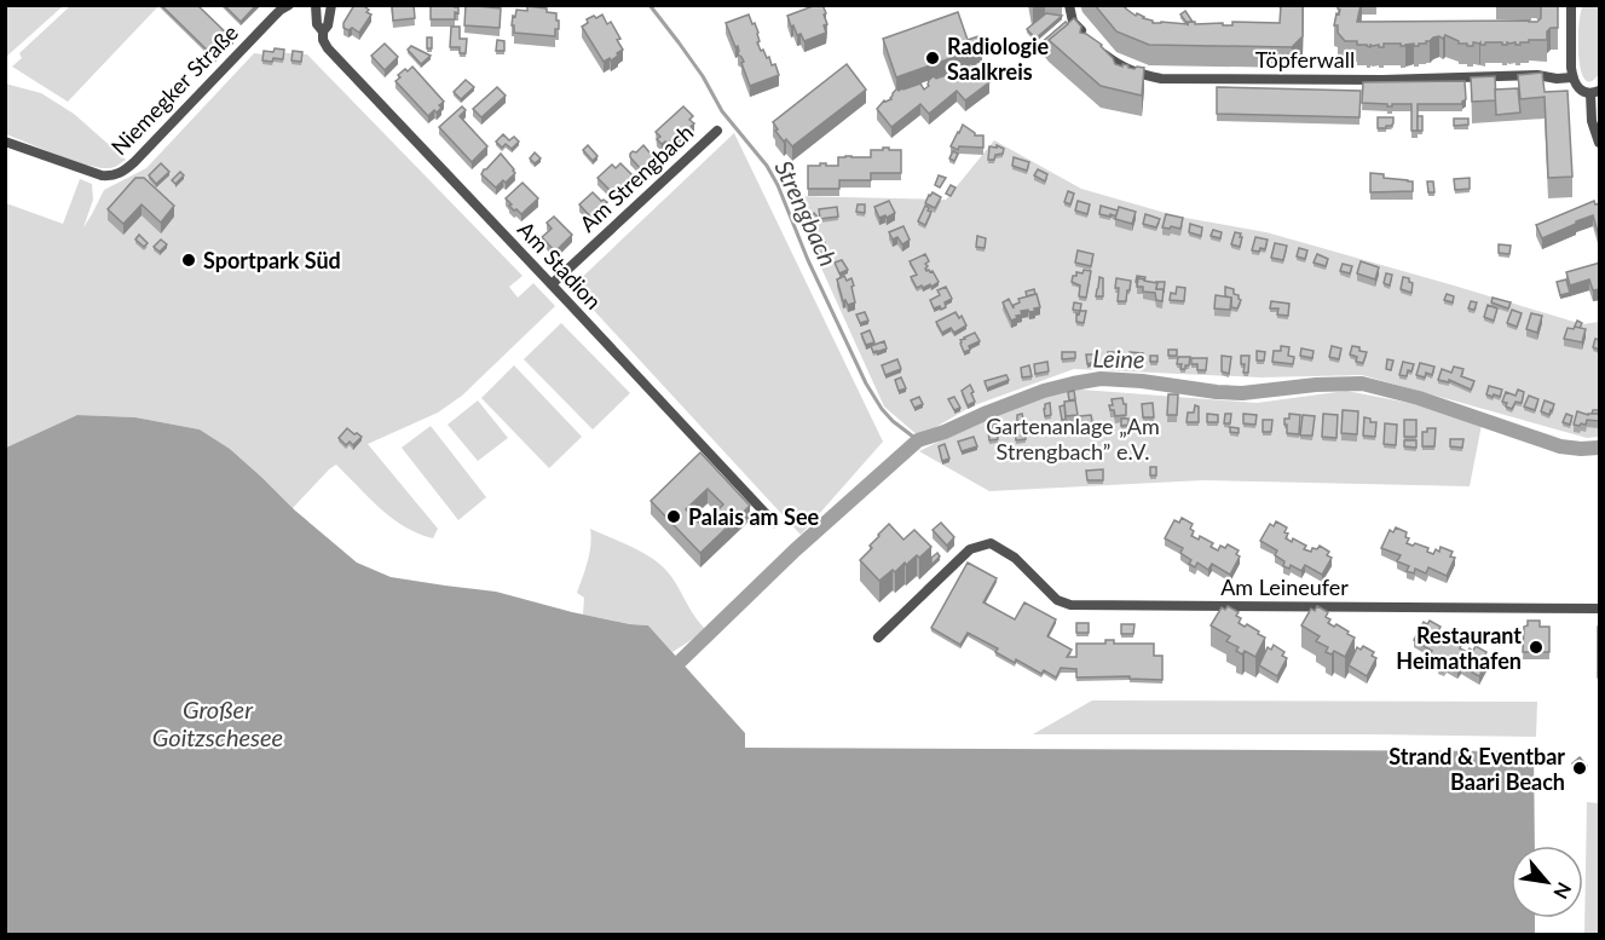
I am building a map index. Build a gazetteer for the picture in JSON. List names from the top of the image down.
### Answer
{
  "streets": {
    "street": [
      "Töpferwall",
      "Niemegker Straße",
      "Am Strengbach",
      "Am Stadion",
      "Am Leineufer"
    ]
  },
  "crossings": [
    ["Am Strengbach", "Am Stadion"]
  ],
  "water": ["Strengbach", "Leine", "Großer Goitzschesee"],
  "parks": ["Gartenanlage „Am Strengbach” e.V."],
  "places": [
    "Radiologie Saalkreis",
    "Sportpark Süd",
    "Palais am See",
    "Restaurant Heimathafen",
    "Strand & Eventbar Baari Beach"
  ],
  "north": "bottom right"
}
